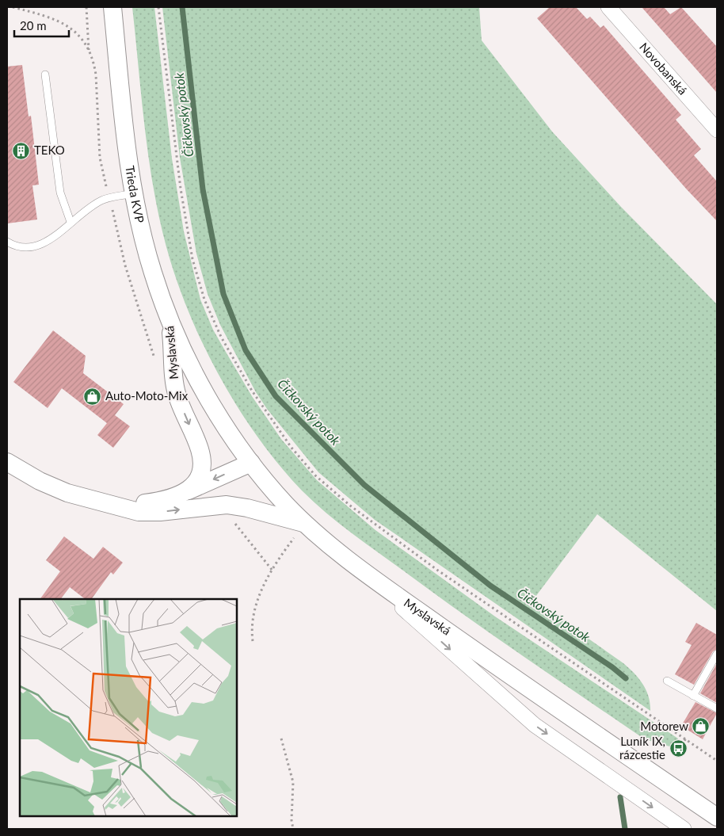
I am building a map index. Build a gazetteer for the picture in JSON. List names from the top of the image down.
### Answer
{
  "streets": {
    "street": ["Novobanská", "Trieda KVP", "Myslavská"]
  },
  "crossings": [
    ["Trieda KVP", "Myslavská"]
  ],
  "water": ["Čičkovský potok"],
  "places": {
    "building": ["TEKO"],
    "shop": ["Auto-Moto-Mix", "Motorew"],
    "bus stop": ["Luník IX, rázcestie"]
  },
  "scale_bar": "20 m"
}
